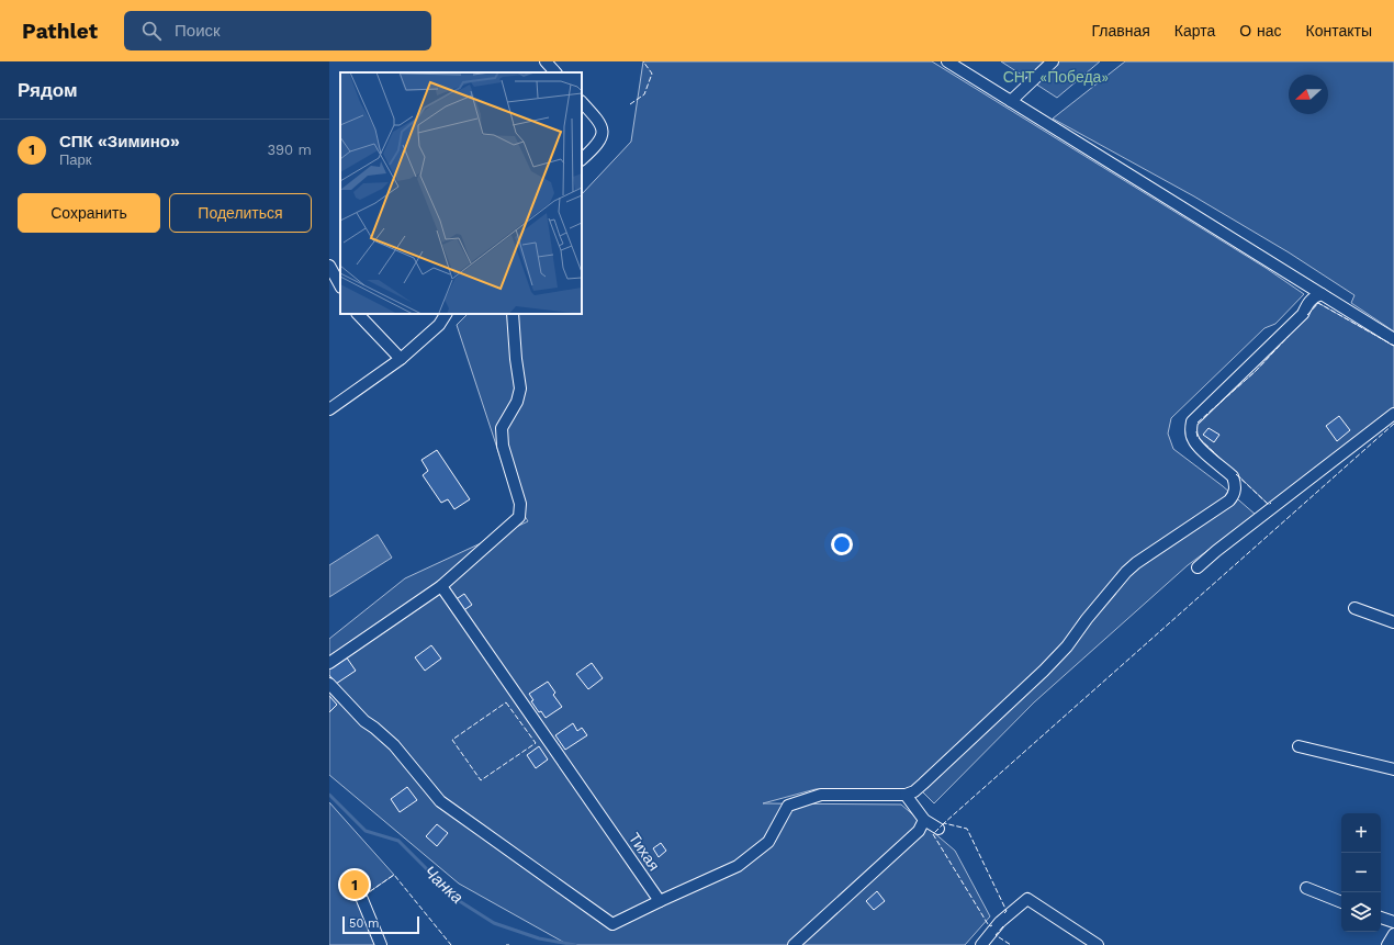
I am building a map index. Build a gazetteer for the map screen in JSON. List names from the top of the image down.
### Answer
{
  "streets": {
    "street": ["Тихая"]
  },
  "water": ["Чанка"],
  "parks": ["СНТ «Победа»"],
  "scale_bar": "50 m",
  "north": "left",
  "page": {
    "header": "Pathlet",
    "search": "Поиск",
    "nav": [
      "Главная",
      "Карта",
      "О нас",
      "Контакты"
    ],
    "heading": "Рядом",
    "list": [
      {
        "mark": "1",
        "name": "СПК «Зимино»",
        "note": "Парк",
        "value": "390 m"
      }
    ],
    "buttons": ["Сохранить", "Поделиться"],
    "map_buttons": ["+", "−"],
    "pins": "1",
    "scale": "50 m"
  }
}
